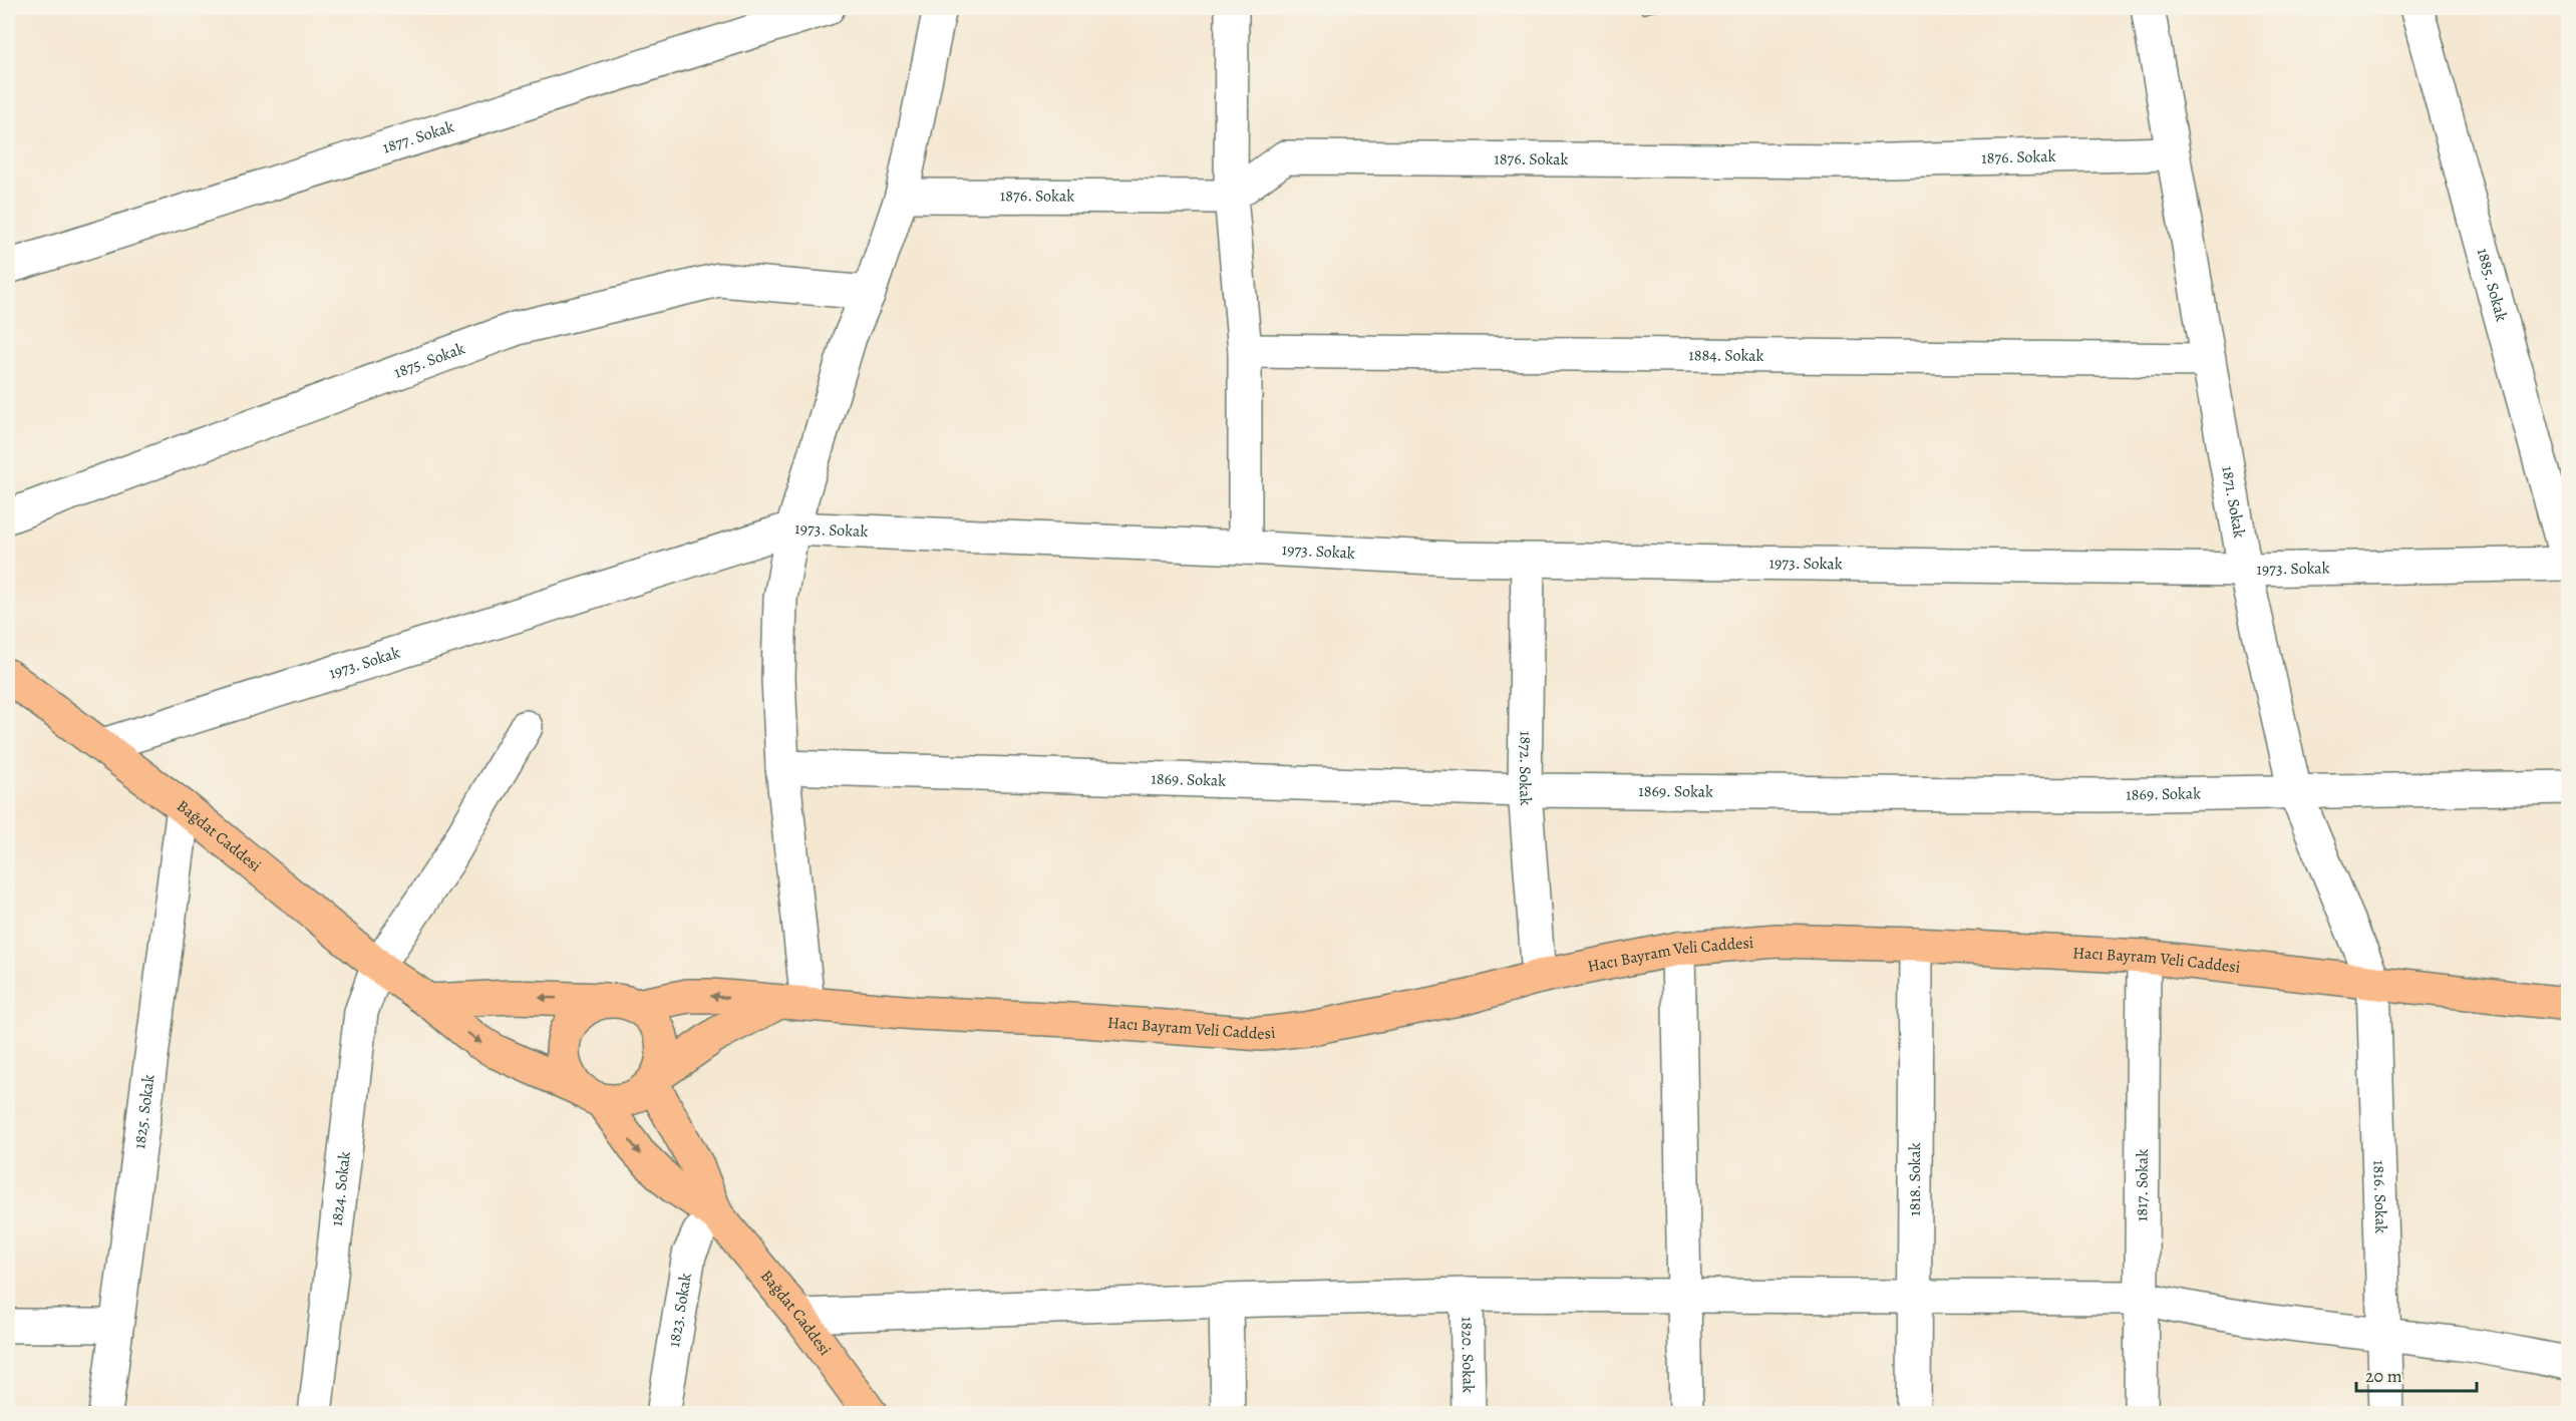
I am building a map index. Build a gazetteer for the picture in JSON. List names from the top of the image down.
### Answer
{
  "streets": {
    "main road": ["Bağdat Caddesi", "Hacı Bayram Veli Caddesi"],
    "street": [
      "1877. Sokak",
      "1876. Sokak",
      "1885. Sokak",
      "1884. Sokak",
      "1875. Sokak",
      "1871. Sokak",
      "1973. Sokak",
      "1872. Sokak",
      "1869. Sokak",
      "1825. Sokak",
      "1818. Sokak",
      "1817. Sokak",
      "1824. Sokak",
      "1816. Sokak",
      "1823. Sokak",
      "1820. Sokak"
    ]
  },
  "crossings": [
    ["1876. Sokak", "1871. Sokak"],
    ["1885. Sokak", "1973. Sokak"],
    ["1884. Sokak", "1871. Sokak"],
    ["1871. Sokak", "1973. Sokak"],
    ["1871. Sokak", "1869. Sokak"],
    ["1871. Sokak", "Hacı Bayram Veli Caddesi"],
    ["1871. Sokak", "1816. Sokak"],
    ["1973. Sokak", "1872. Sokak"],
    ["1973. Sokak", "Bağdat Caddesi"],
    ["1872. Sokak", "1869. Sokak"],
    ["1872. Sokak", "Hacı Bayram Veli Caddesi"],
    ["Bağdat Caddesi", "Hacı Bayram Veli Caddesi"],
    ["Bağdat Caddesi", "1825. Sokak"],
    ["Bağdat Caddesi", "1824. Sokak"],
    ["Bağdat Caddesi", "1823. Sokak"],
    ["Hacı Bayram Veli Caddesi", "1818. Sokak"],
    ["Hacı Bayram Veli Caddesi", "1817. Sokak"],
    ["Hacı Bayram Veli Caddesi", "1816. Sokak"]
  ],
  "scale_bar": "20 m"
}
